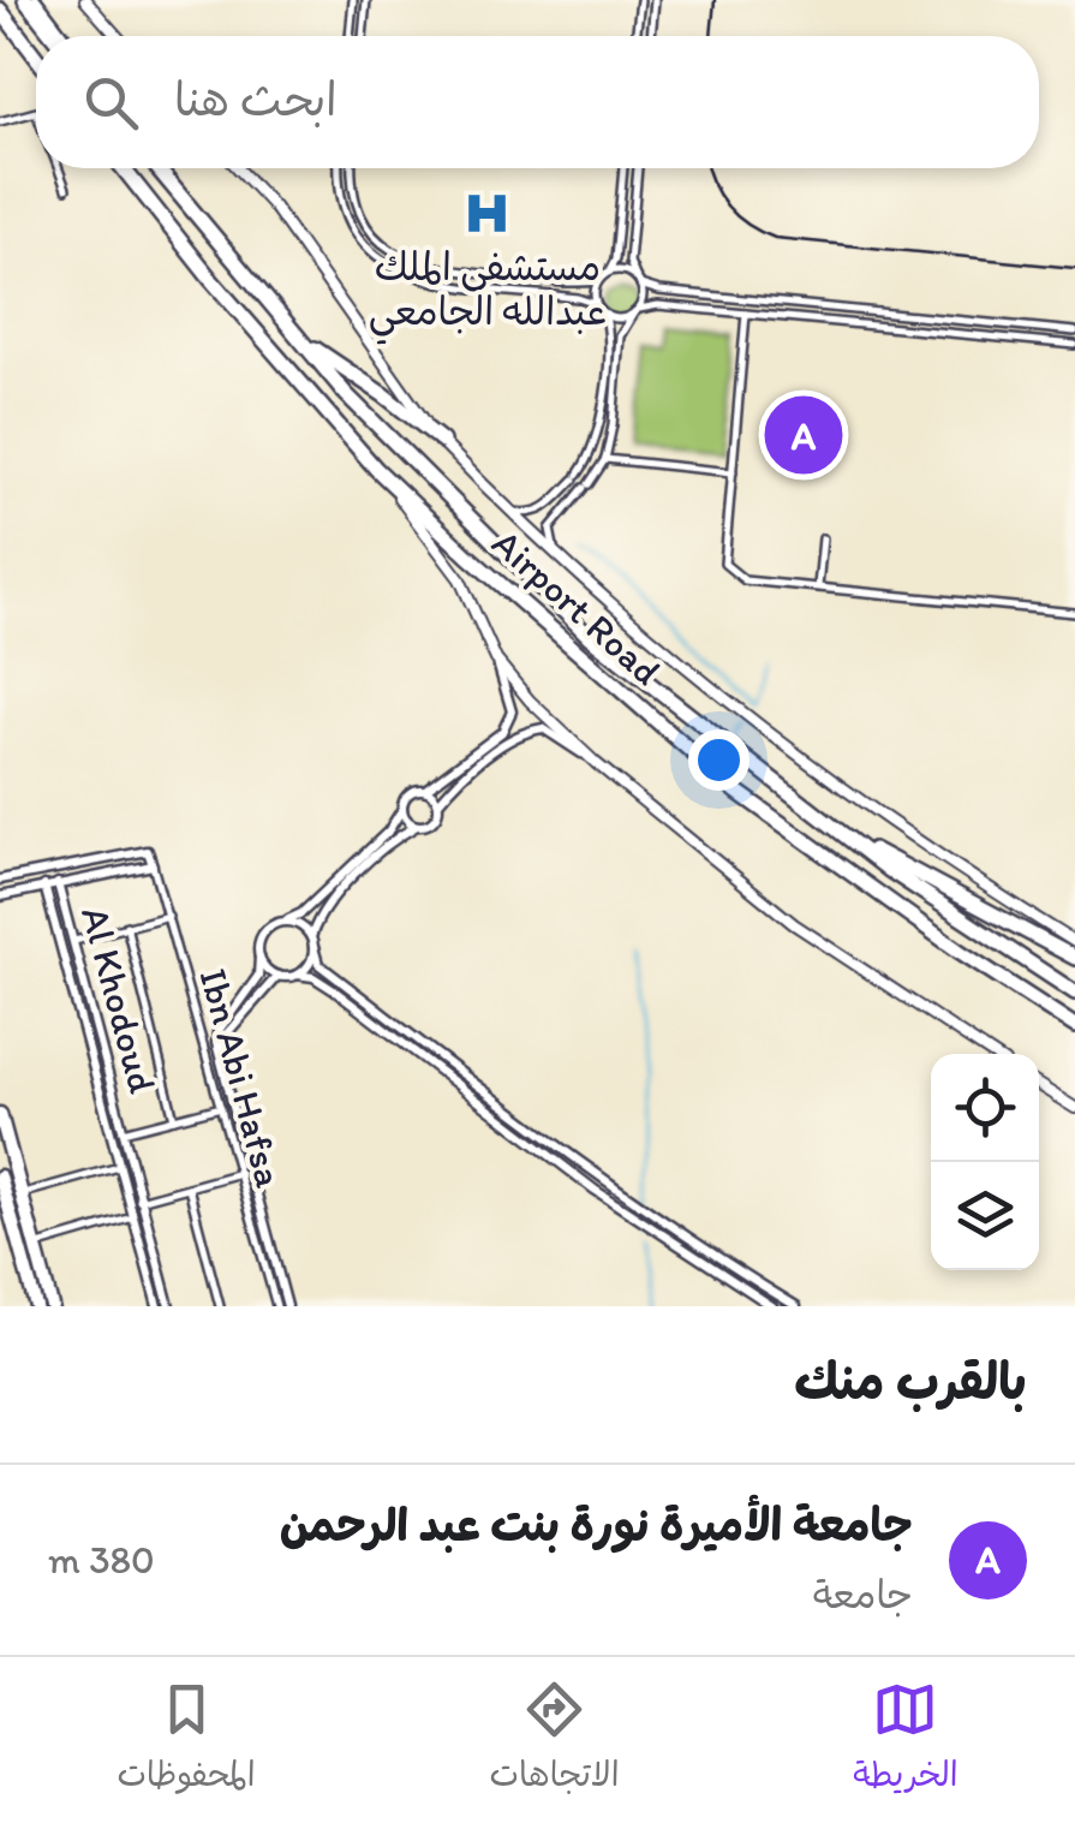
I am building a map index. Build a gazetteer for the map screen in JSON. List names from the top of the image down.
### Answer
{
  "streets": {
    "highway": ["Airport Road"],
    "street": ["Al Khodoud", "Ibn Abi Hafsa"]
  },
  "places": {
    "hospital": ["مستشفى الملك عبدالله الجامعي"]
  },
  "page": {
    "search": "ابحث هنا",
    "pins": "A",
    "heading": "بالقرب منك",
    "list": [
      {
        "mark": "A",
        "name": "جامعة الأميرة نورة بنت عبد الرحمن",
        "note": "جامعة",
        "value": "380 m"
      }
    ],
    "nav": ["الخريطة", "الاتجاهات", "المحفوظات"]
  }
}
